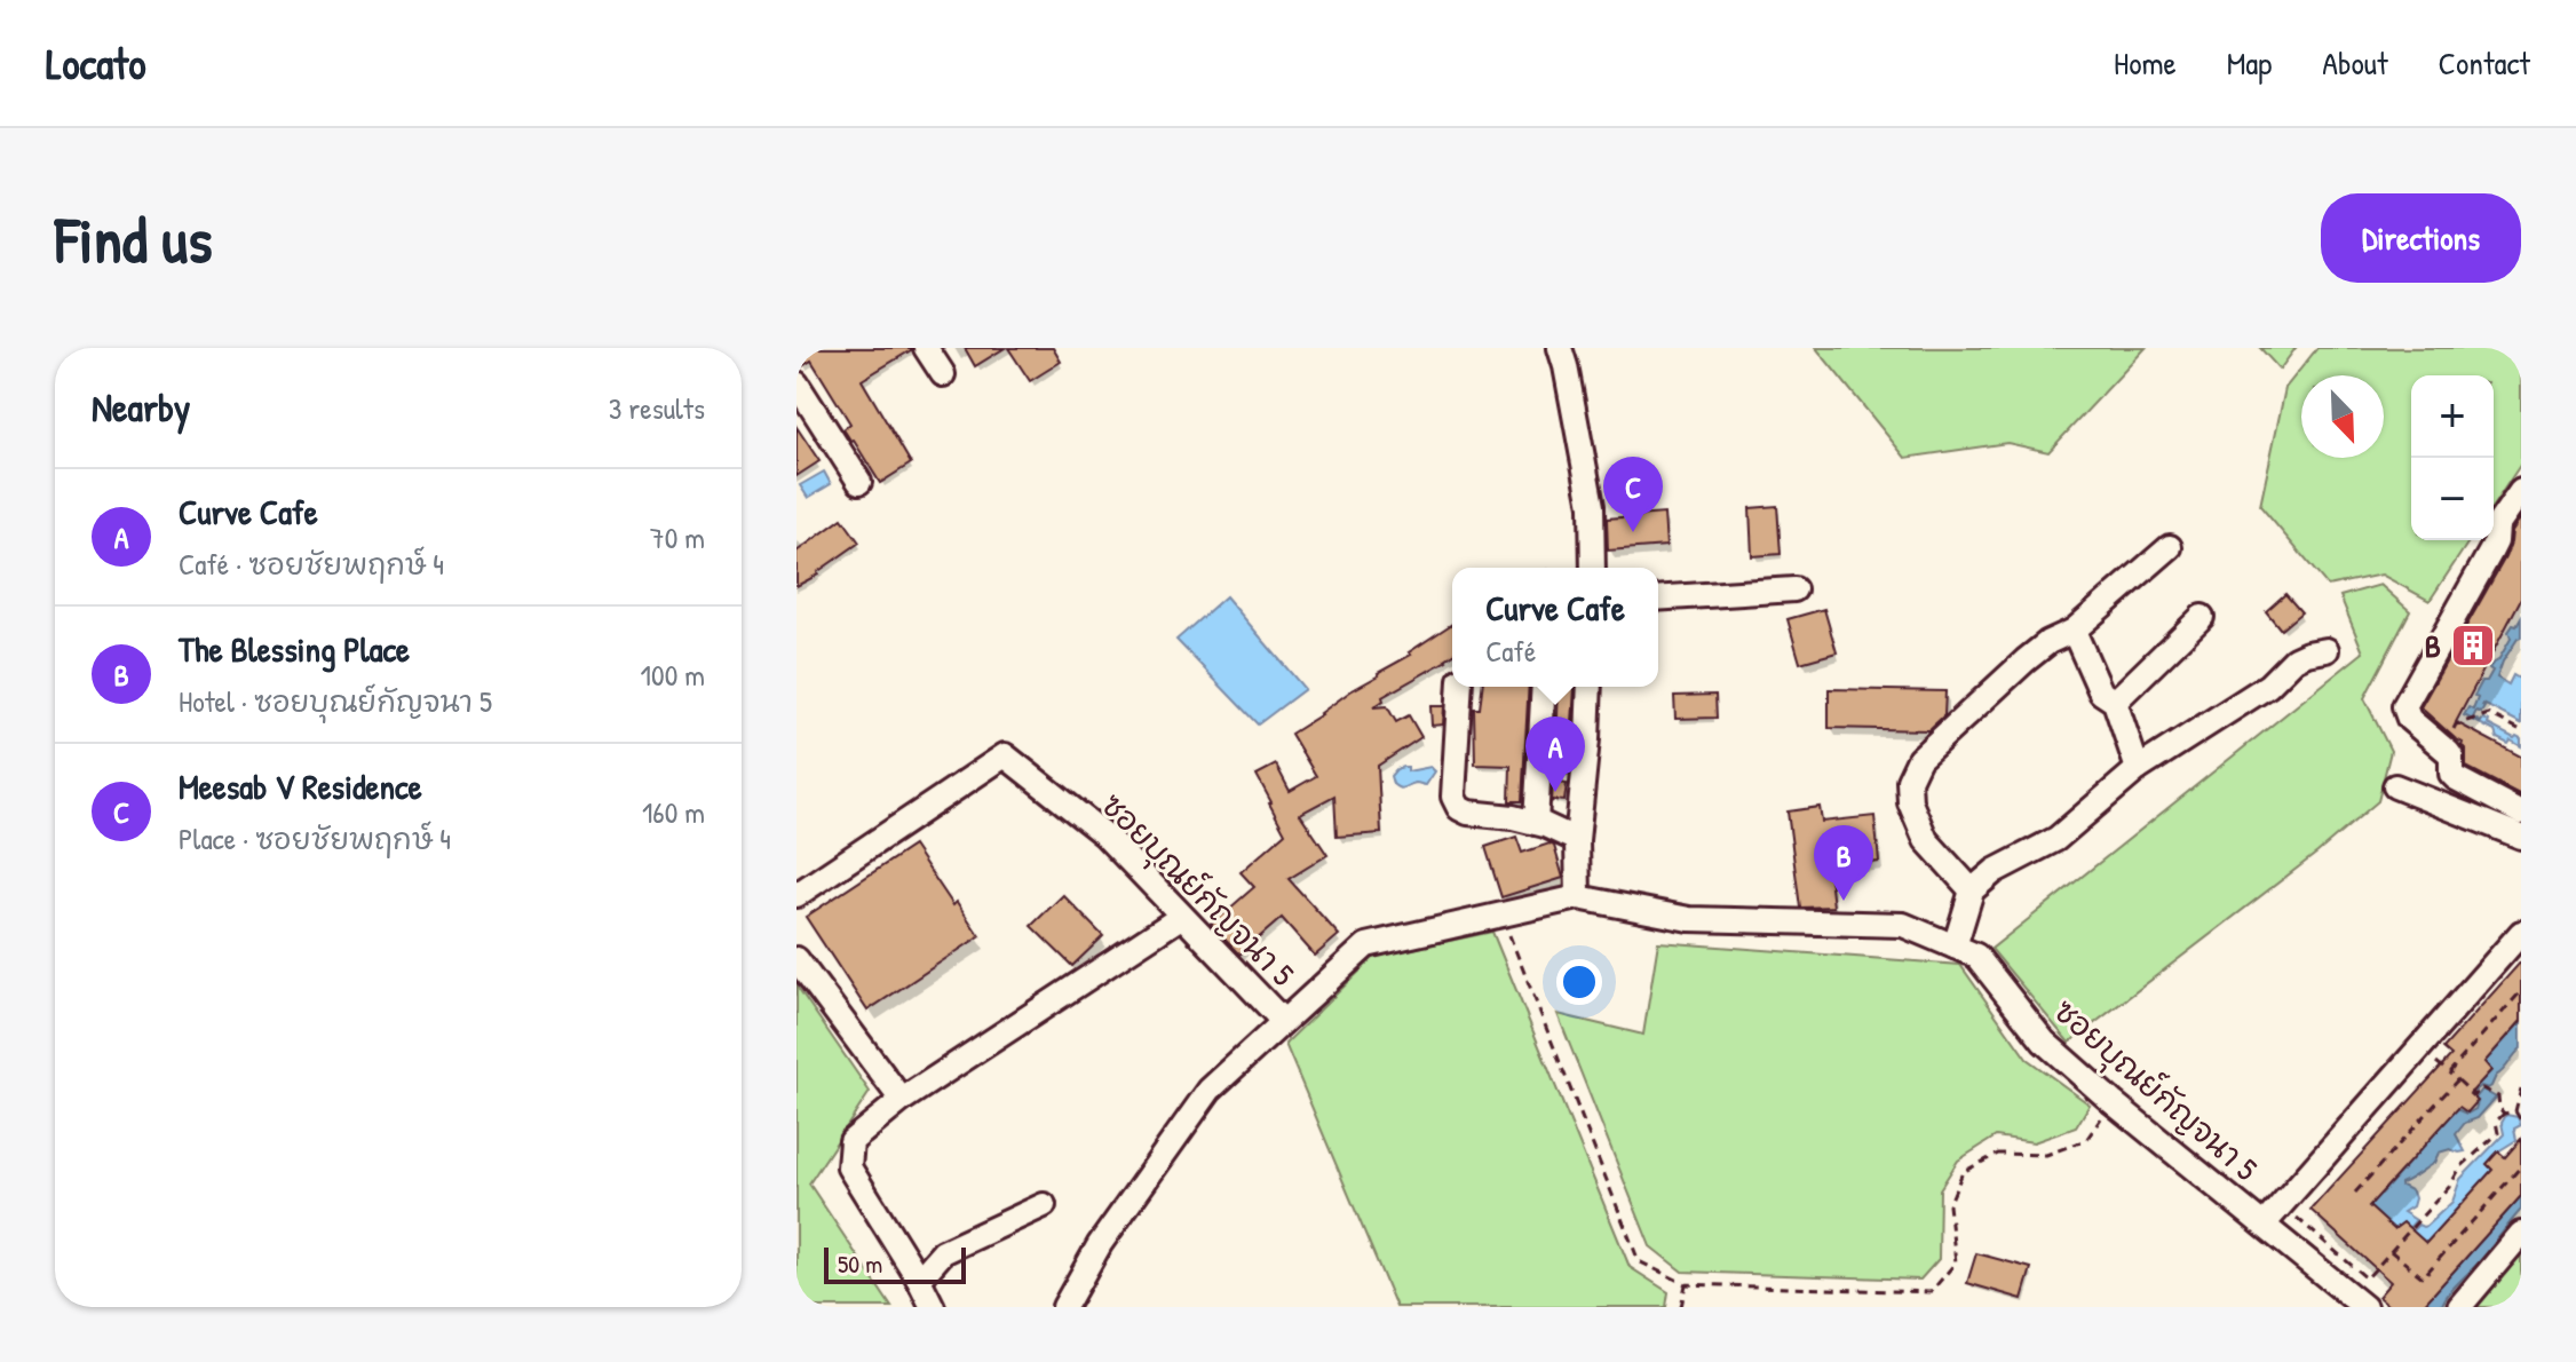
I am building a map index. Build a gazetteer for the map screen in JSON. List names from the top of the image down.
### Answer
{
  "streets": {
    "street": ["ซอยบุณย์กัญจนา 5"]
  },
  "places": {
    "building": ["B"]
  },
  "scale_bar": "50 m",
  "north": "bottom right",
  "page": {
    "header": "Locato",
    "nav": [
      "Home",
      "Map",
      "About",
      "Contact"
    ],
    "buttons": "Directions",
    "title": "Find us",
    "heading": ["Nearby", "3 results"],
    "map_buttons": ["+", "−"],
    "pins": ["C", "A", "B"],
    "list": [
      {
        "mark": "A",
        "name": "Curve Cafe",
        "note": "Café · ซอยชัยพฤกษ์ 4",
        "value": "70 m"
      },
      {
        "mark": "B",
        "name": "The Blessing Place",
        "note": "Hotel · ซอยบุณย์กัญจนา 5",
        "value": "100 m"
      },
      {
        "mark": "C",
        "name": "Meesab V Residence",
        "note": "Place · ซอยชัยพฤกษ์ 4",
        "value": "160 m"
      }
    ],
    "popup": ["Curve Cafe", "Café"],
    "scale": "50 m"
  }
}
